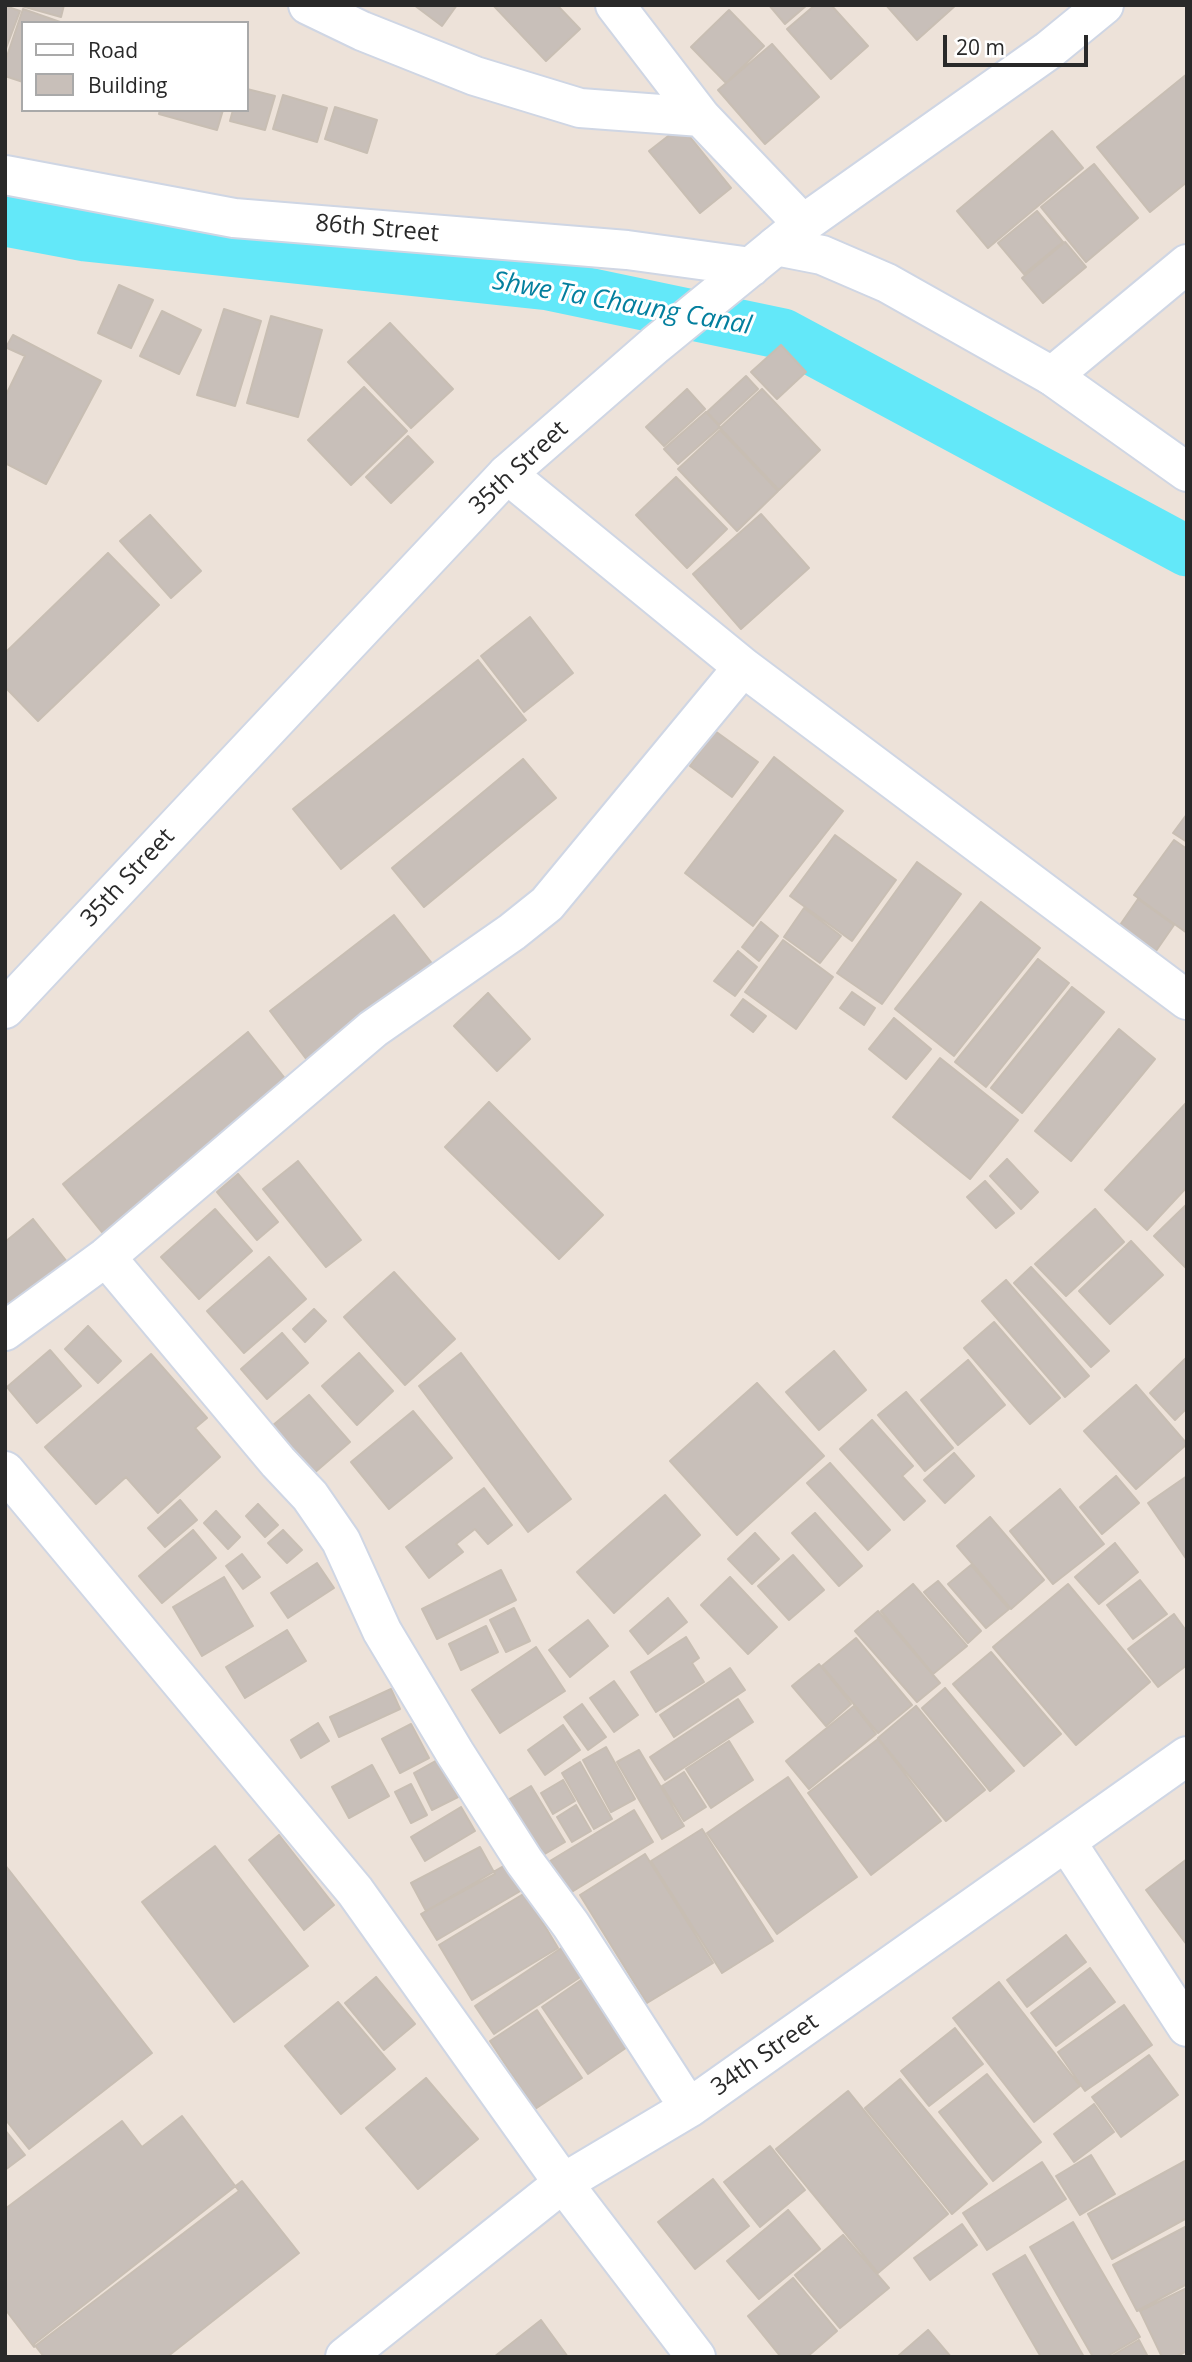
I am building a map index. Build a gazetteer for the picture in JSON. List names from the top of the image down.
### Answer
{
  "streets": {
    "street": ["86th Street", "35th Street", "34th Street"]
  },
  "crossings": [
    ["86th Street", "35th Street"]
  ],
  "water": ["Shwe Ta Chaung Canal"],
  "legend": ["Road", "Building"],
  "scale_bar": "20 m"
}
